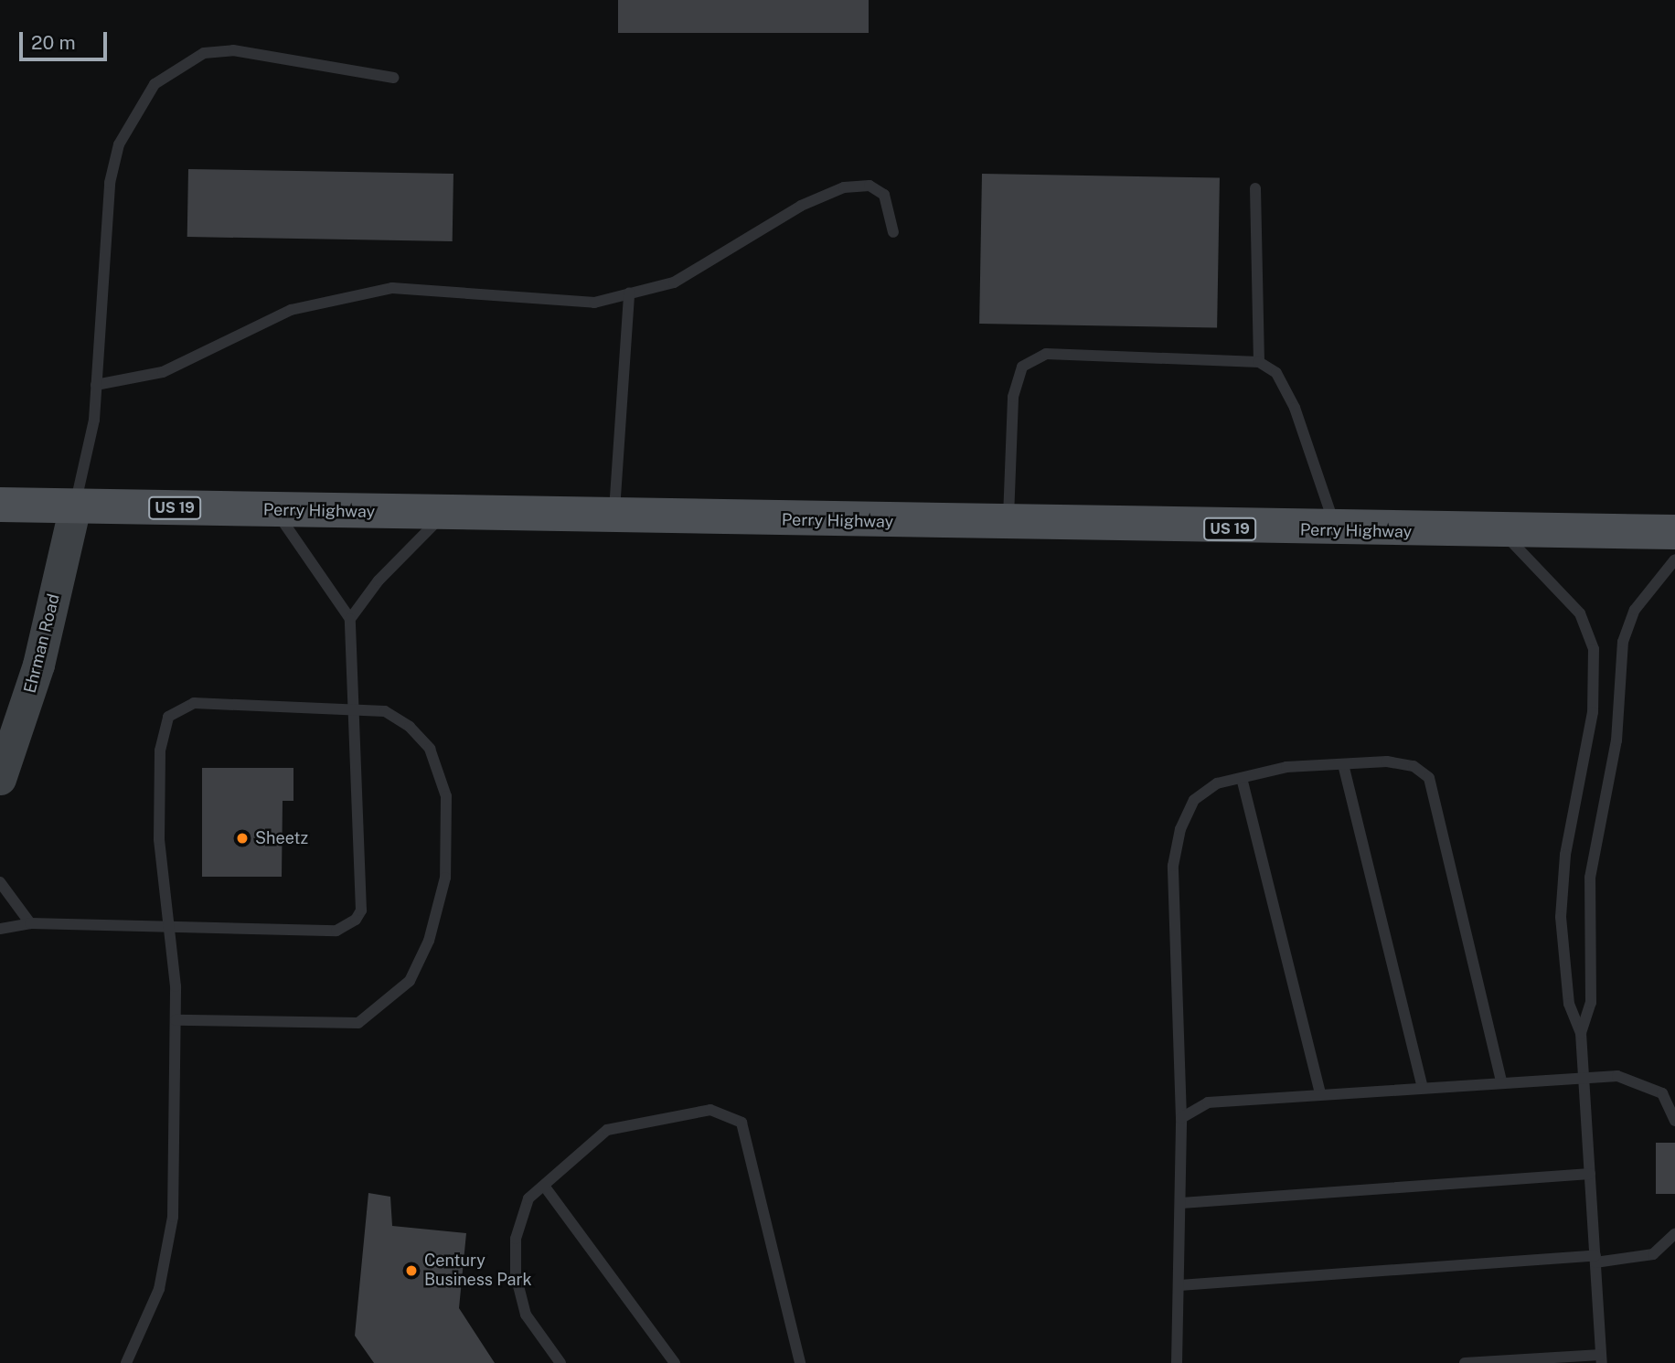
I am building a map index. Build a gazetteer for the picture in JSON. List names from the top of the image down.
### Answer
{
  "streets": {
    "main road": ["US 19", "Perry Highway"],
    "street": ["Ehrman Road"]
  },
  "crossings": [
    ["Perry Highway", "Ehrman Road"]
  ],
  "places": ["Sheetz", "Century Business Park"],
  "scale_bar": "20 m"
}
